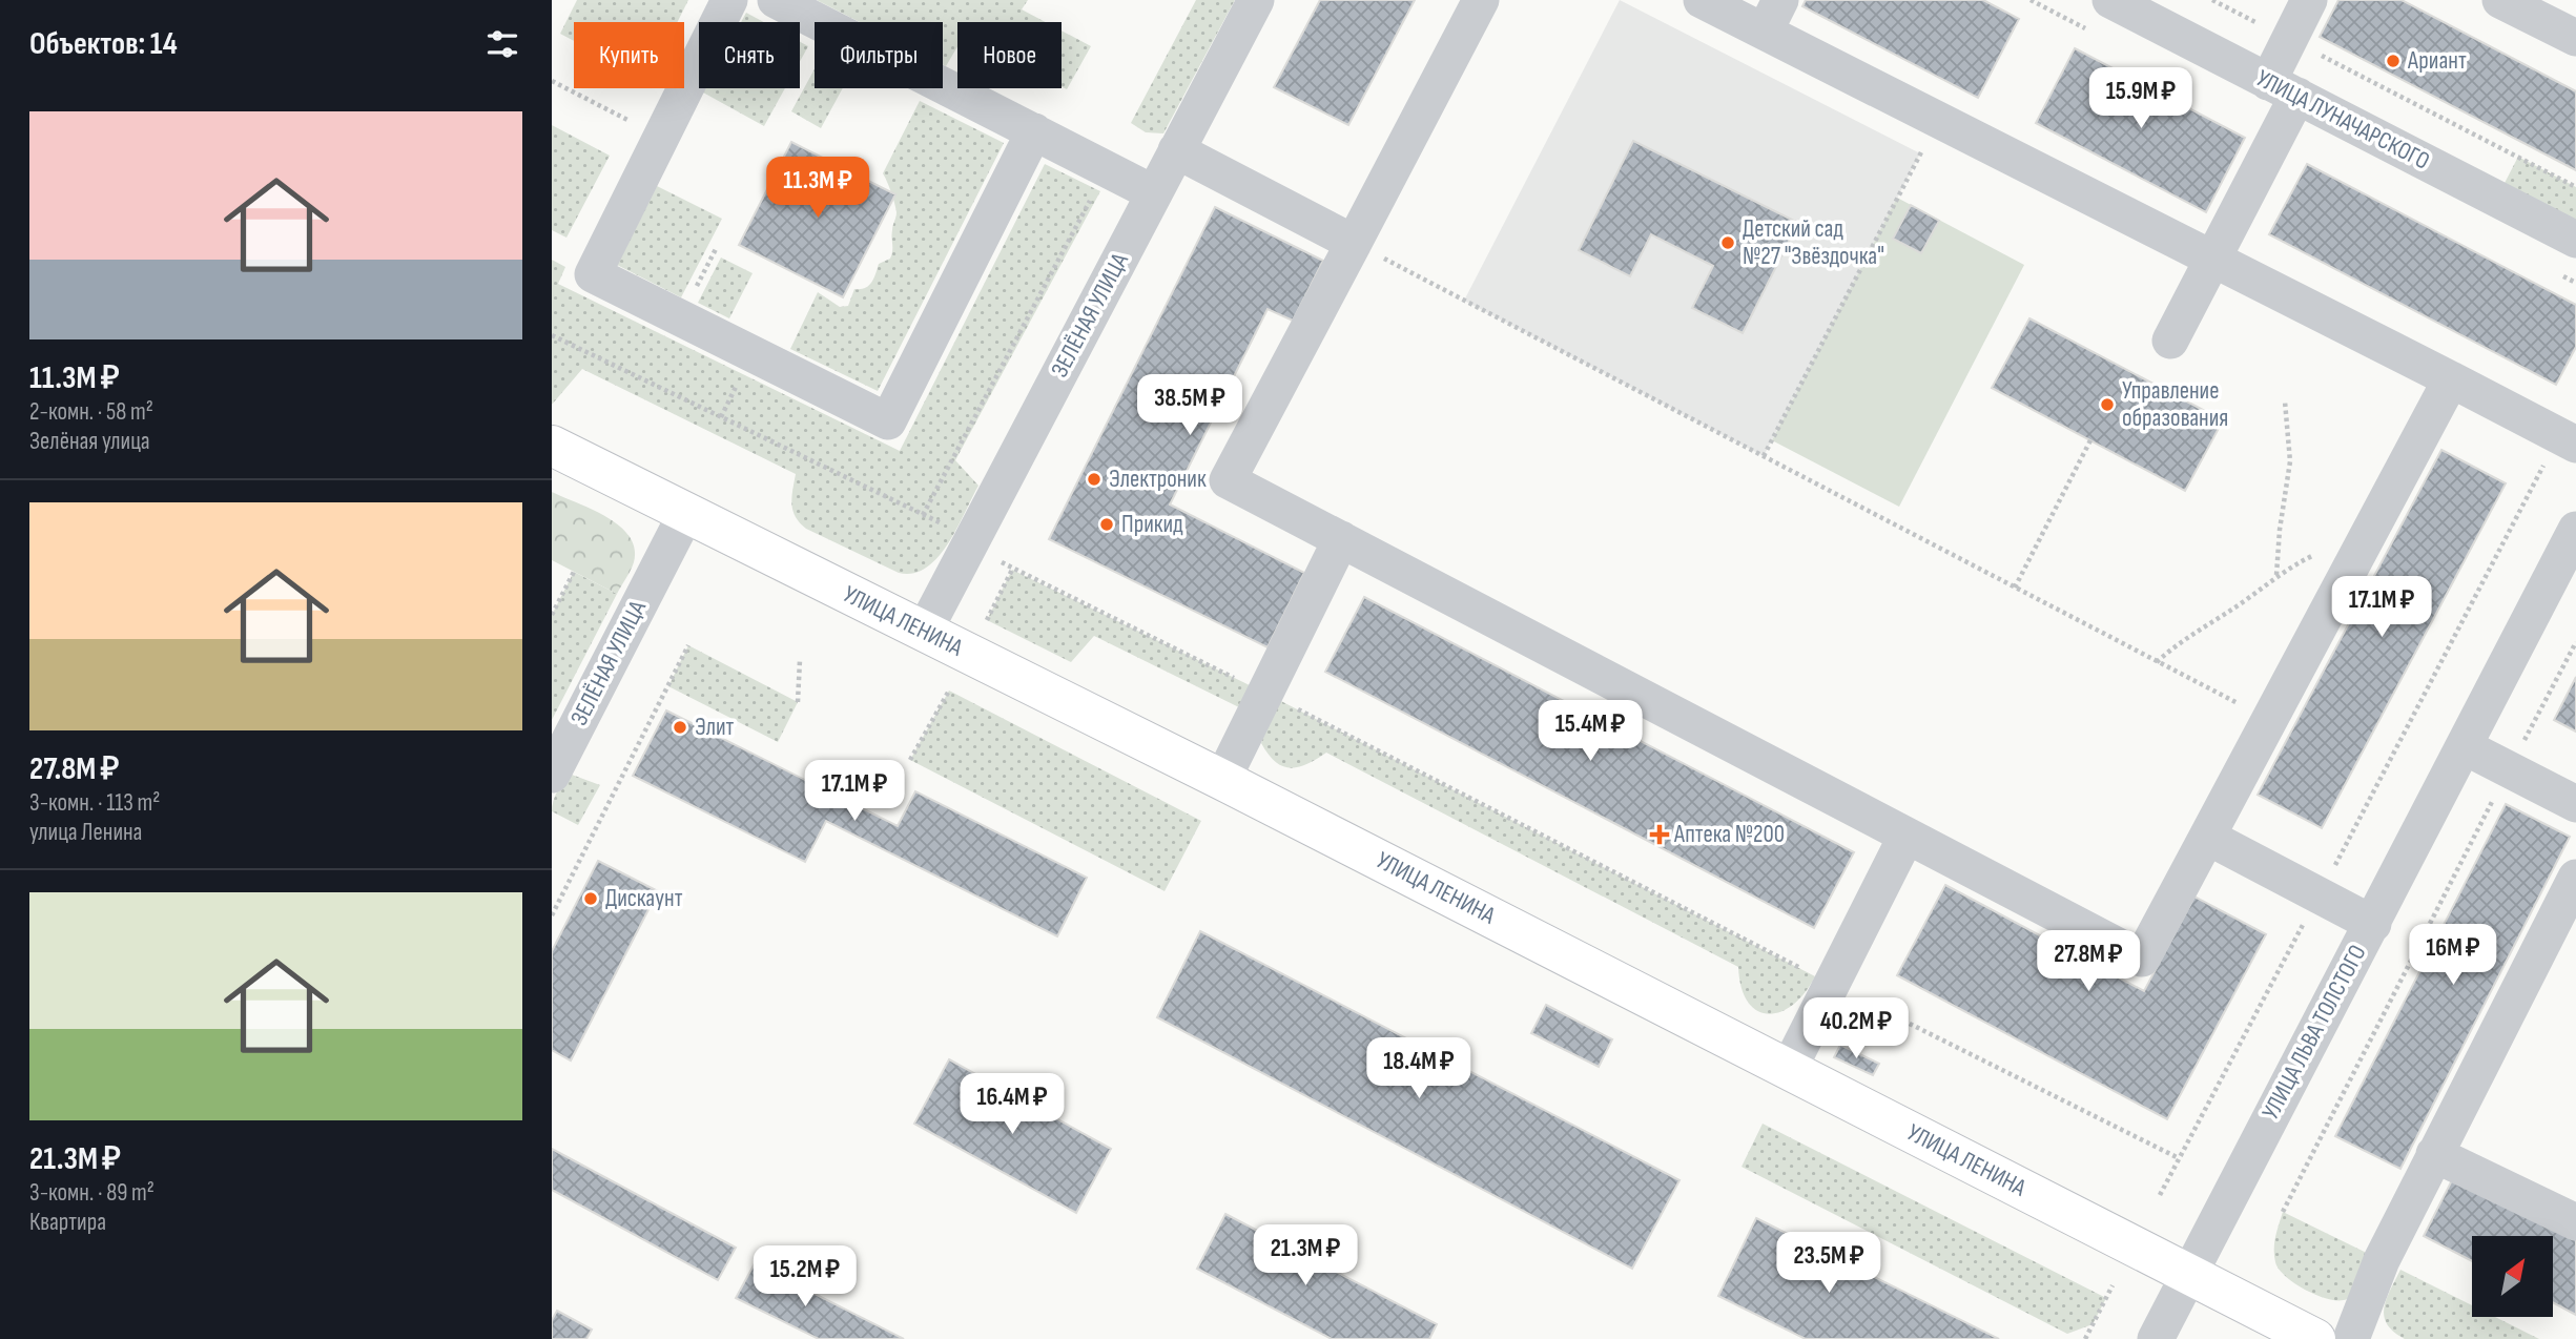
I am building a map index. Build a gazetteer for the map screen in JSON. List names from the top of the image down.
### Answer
{
  "streets": {
    "main road": ["УЛИЦА ЛЕНИНА"],
    "street": ["УЛИЦА ЛУНАЧАРСКОГО", "ЗЕЛЁНАЯ УЛИЦА", "УЛИЦА ЛЬВА ТОЛСТОГО"]
  },
  "crossings": [
    ["ЗЕЛЁНАЯ УЛИЦА", "УЛИЦА ЛЕНИНА"],
    ["УЛИЦА ЛЕНИНА", "УЛИЦА ЛЬВА ТОЛСТОГО"]
  ],
  "places": {
    "other": [
      "Ариант",
      "Детский сад №27 \"Звёздочка\"",
      "Управление образования",
      "Электроник",
      "Прикид",
      "Элит",
      "Дискаунт"
    ],
    "health": ["Аптека №200"]
  },
  "north": "top right",
  "page": {
    "heading": "Объектов: 14",
    "chip": [
      "Купить",
      "Снять",
      "Фильтры",
      "Новое"
    ],
    "price": [
      "15.9M ₽",
      "11.3M ₽",
      "38.5M ₽",
      "17.1M ₽",
      "15.4M ₽",
      "17.1M ₽",
      "16M ₽",
      "27.8M ₽",
      "40.2M ₽",
      "18.4M ₽",
      "16.4M ₽",
      "21.3M ₽",
      "23.5M ₽",
      "15.2M ₽"
    ],
    "list": [
      {
        "name": "11.3M ₽",
        "note": "2-комн. · 58 m² · Зелёная улица"
      },
      {
        "name": "27.8M ₽",
        "note": "3-комн. · 113 m² · улица Ленина"
      },
      {
        "name": "21.3M ₽",
        "note": "3-комн. · 89 m² · Квартира"
      }
    ]
  }
}
